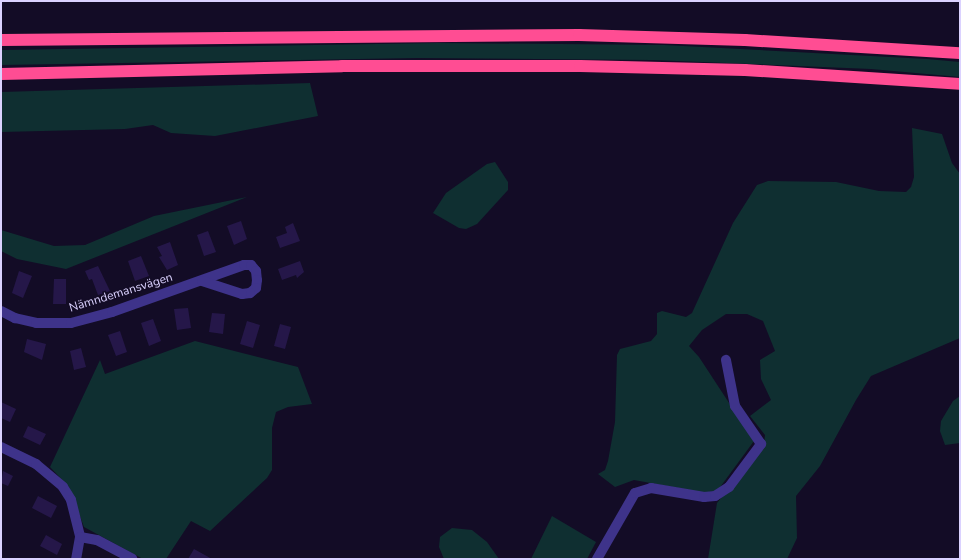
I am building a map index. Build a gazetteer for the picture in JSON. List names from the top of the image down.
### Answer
{
  "streets": {
    "street": ["Nämndemansvägen"]
  }
}
